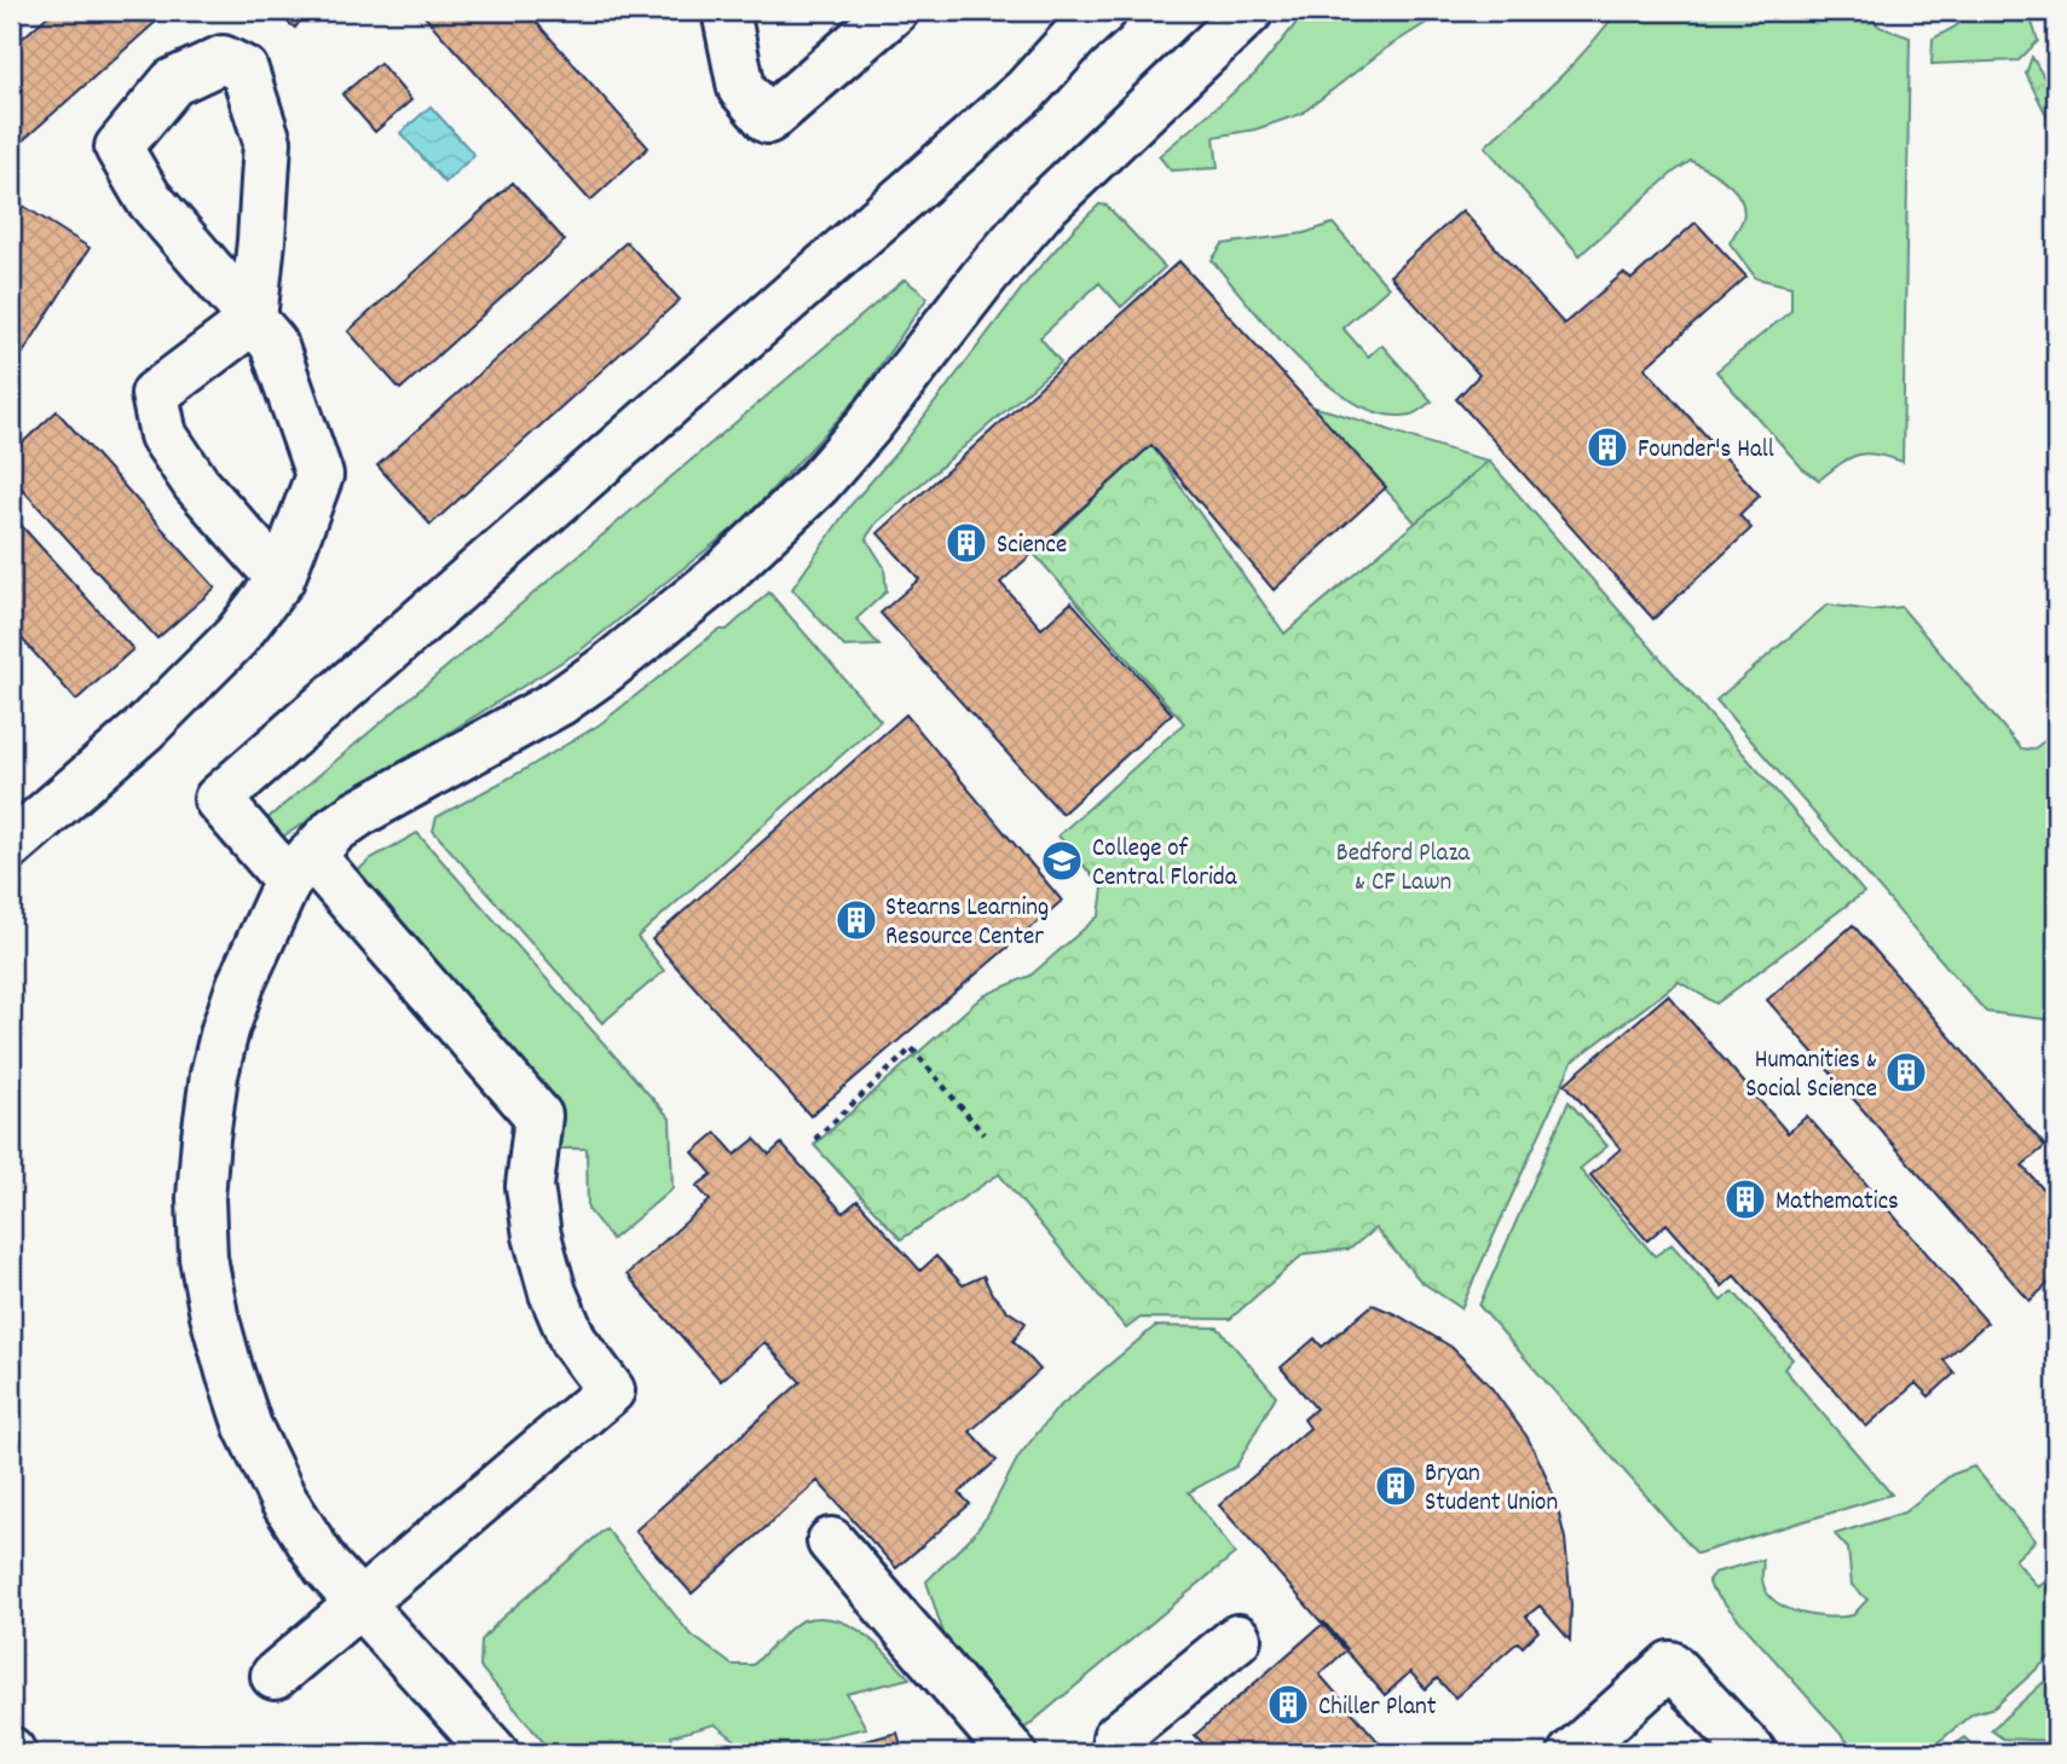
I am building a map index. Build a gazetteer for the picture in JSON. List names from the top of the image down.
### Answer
{
  "parks": ["Bedford Plaza & CF Lawn"],
  "places": {
    "building": [
      "Founder's Hall",
      "Science",
      "Stearns Learning Resource Center",
      "Humanities & Social Science",
      "Mathematics",
      "Bryan Student Union",
      "Chiller Plant"
    ],
    "school or university": ["College of Central Florida"]
  }
}
